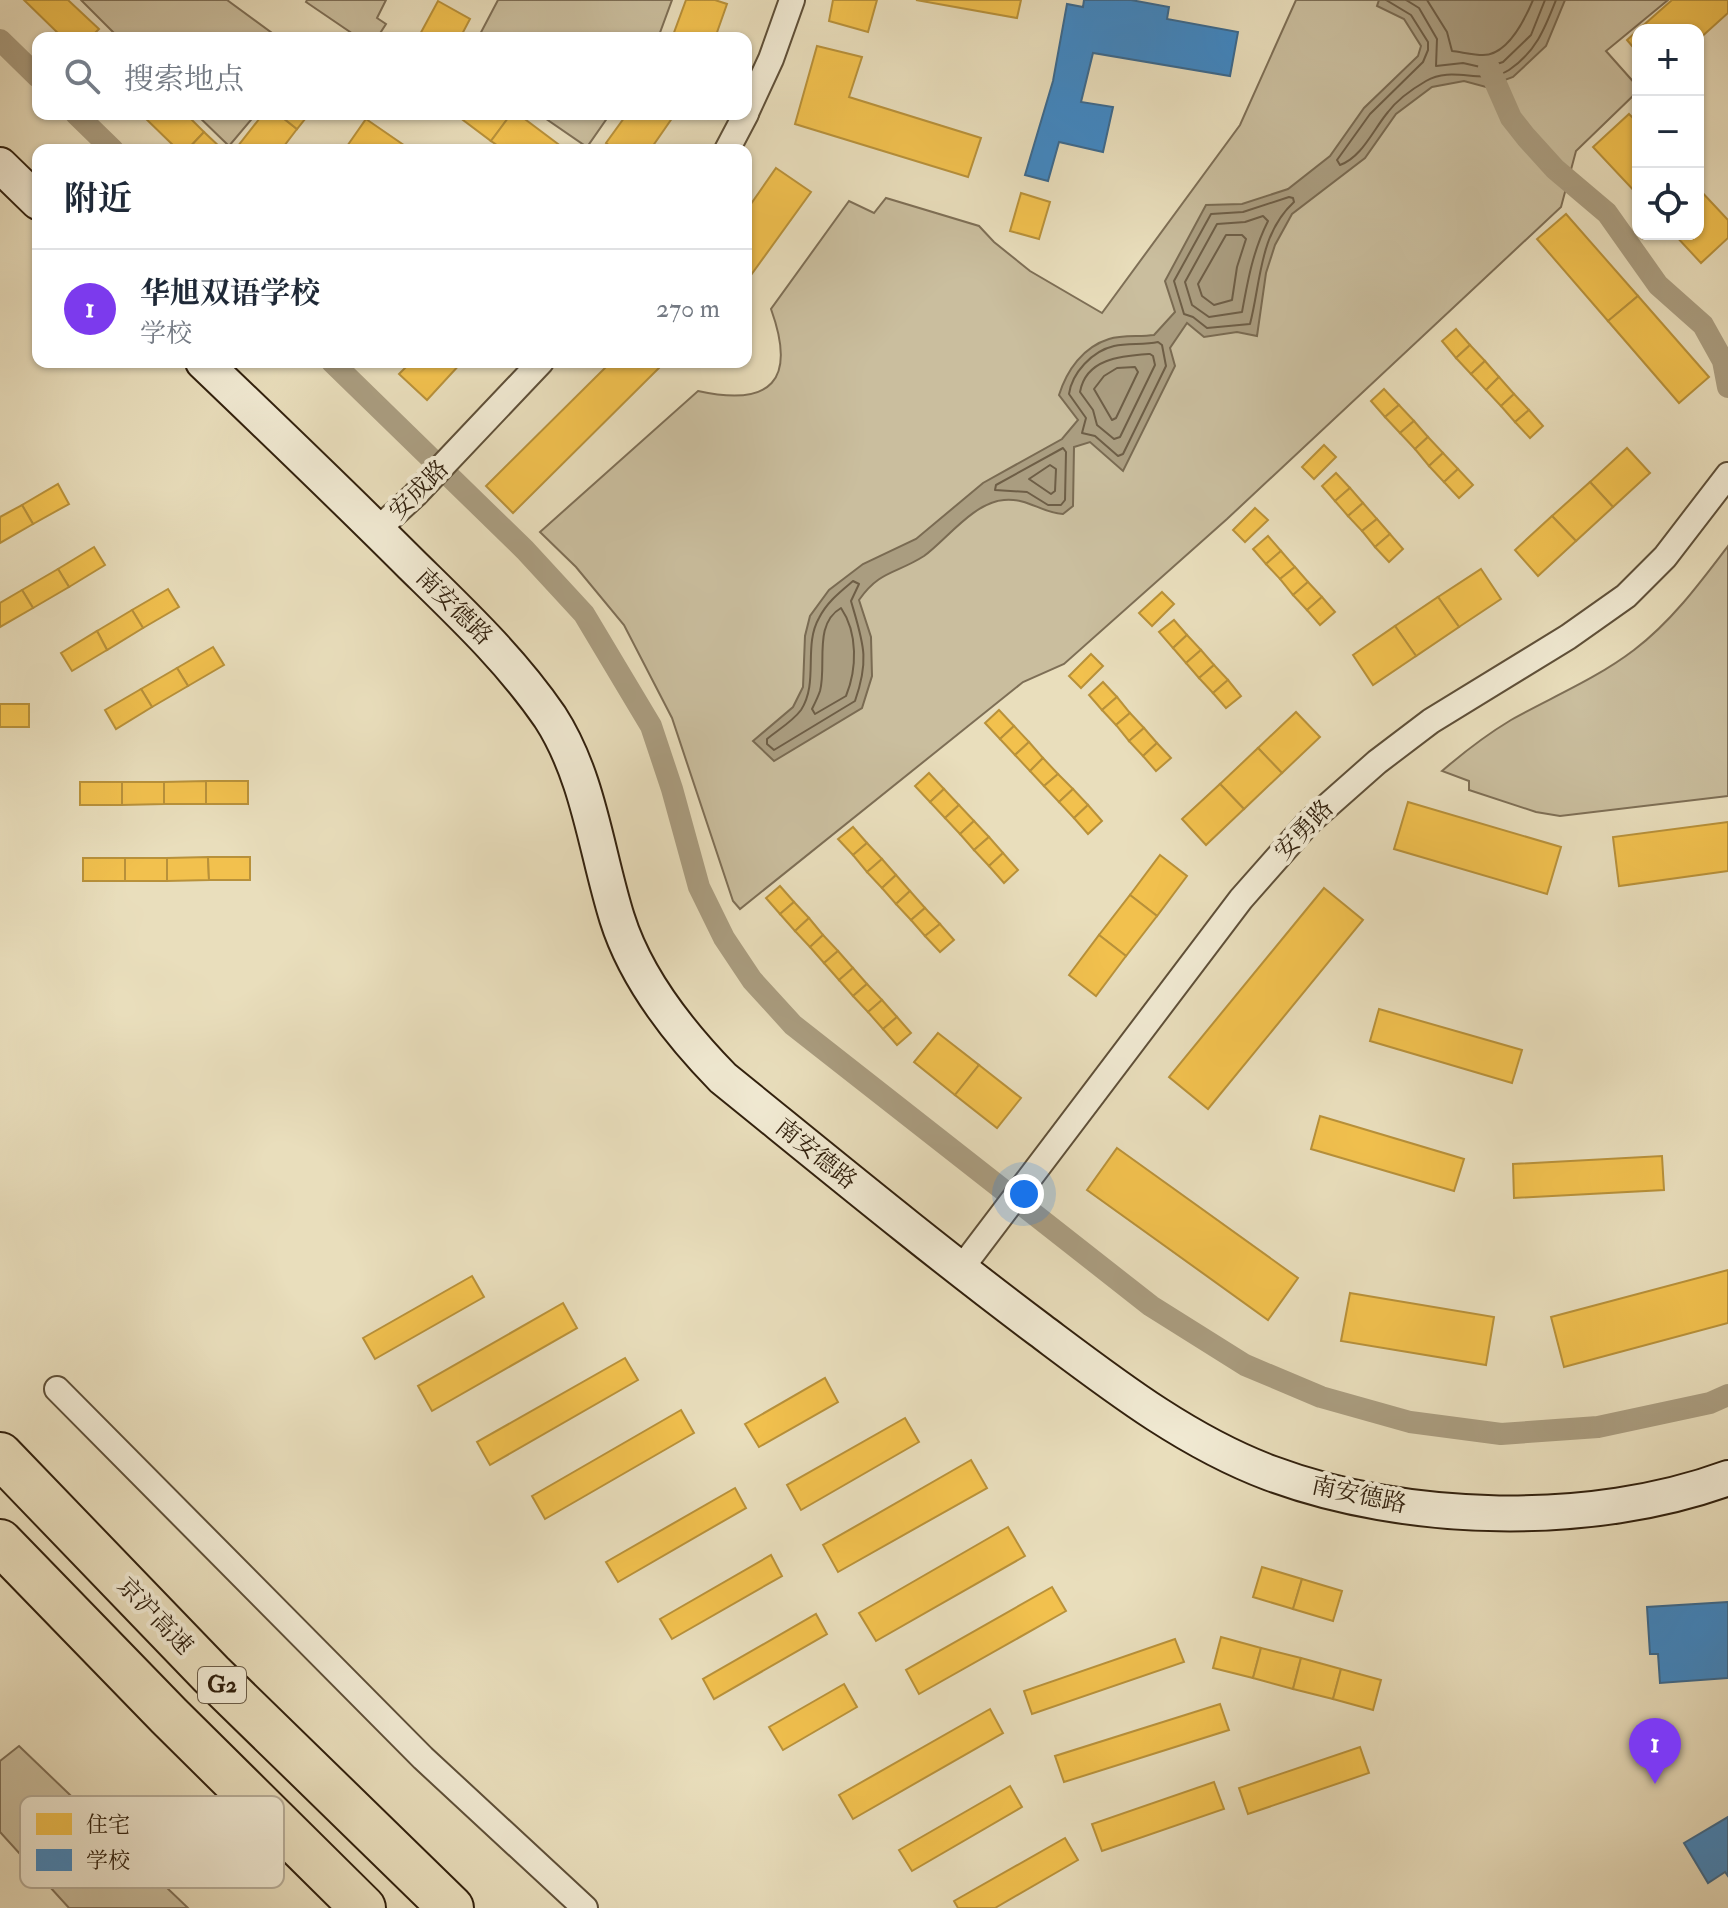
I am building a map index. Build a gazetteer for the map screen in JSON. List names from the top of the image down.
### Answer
{
  "streets": {
    "highway": ["京沪高速", "G2"],
    "street": ["安成路", "南安德路", "安勇路"]
  },
  "crossings": [
    ["安成路", "南安德路"],
    ["南安德路", "安勇路"]
  ],
  "legend": ["住宅", "学校"],
  "page": {
    "map_buttons": ["+", "−"],
    "search": "搜索地点",
    "heading": "附近",
    "list": [
      {
        "mark": "1",
        "name": "华旭双语学校",
        "note": "学校",
        "value": "270 m"
      }
    ],
    "pins": "1"
  }
}
